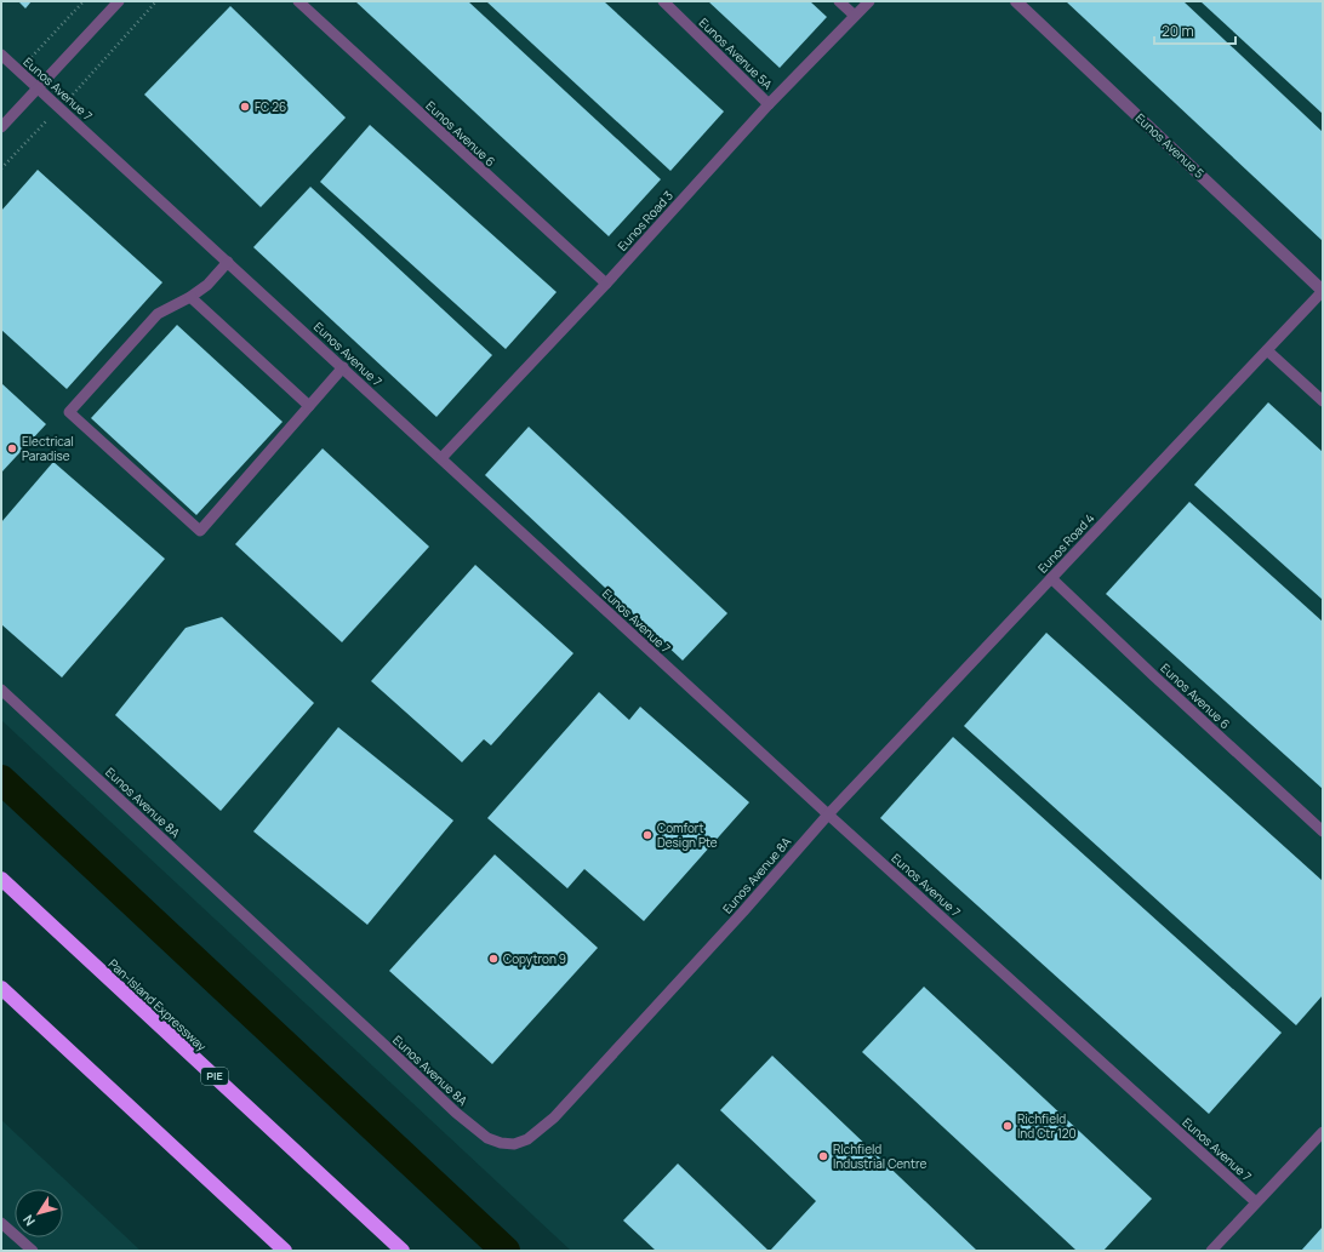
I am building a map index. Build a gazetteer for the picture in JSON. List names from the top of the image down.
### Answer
{
  "streets": {
    "highway": ["Pan-Island Expressway", "PIE"],
    "street": ["Eunos Avenue 5"],
    "lane": [
      "Eunos Avenue 5A",
      "Eunos Avenue 7",
      "Eunos Avenue 6",
      "Eunos Road 3",
      "Eunos Road 4",
      "Eunos Avenue 8A"
    ]
  },
  "crossings": [
    ["Eunos Avenue 5A", "Eunos Road 3"],
    ["Eunos Avenue 7", "Eunos Road 3"],
    ["Eunos Avenue 7", "Eunos Road 4"],
    ["Eunos Avenue 7", "Eunos Avenue 8A"],
    ["Eunos Avenue 6", "Eunos Road 3"],
    ["Eunos Avenue 6", "Eunos Road 4"],
    ["Eunos Avenue 5", "Eunos Road 4"],
    ["Eunos Road 4", "Eunos Avenue 8A"]
  ],
  "places": [
    "FC 26",
    "Electrical Paradise",
    "Comfort Design Pte",
    "Copytron 9",
    "Richfield Ind Ctr 120",
    "RIchfield Industrial Centre"
  ],
  "scale_bar": "20 m",
  "north": "bottom left"
}
